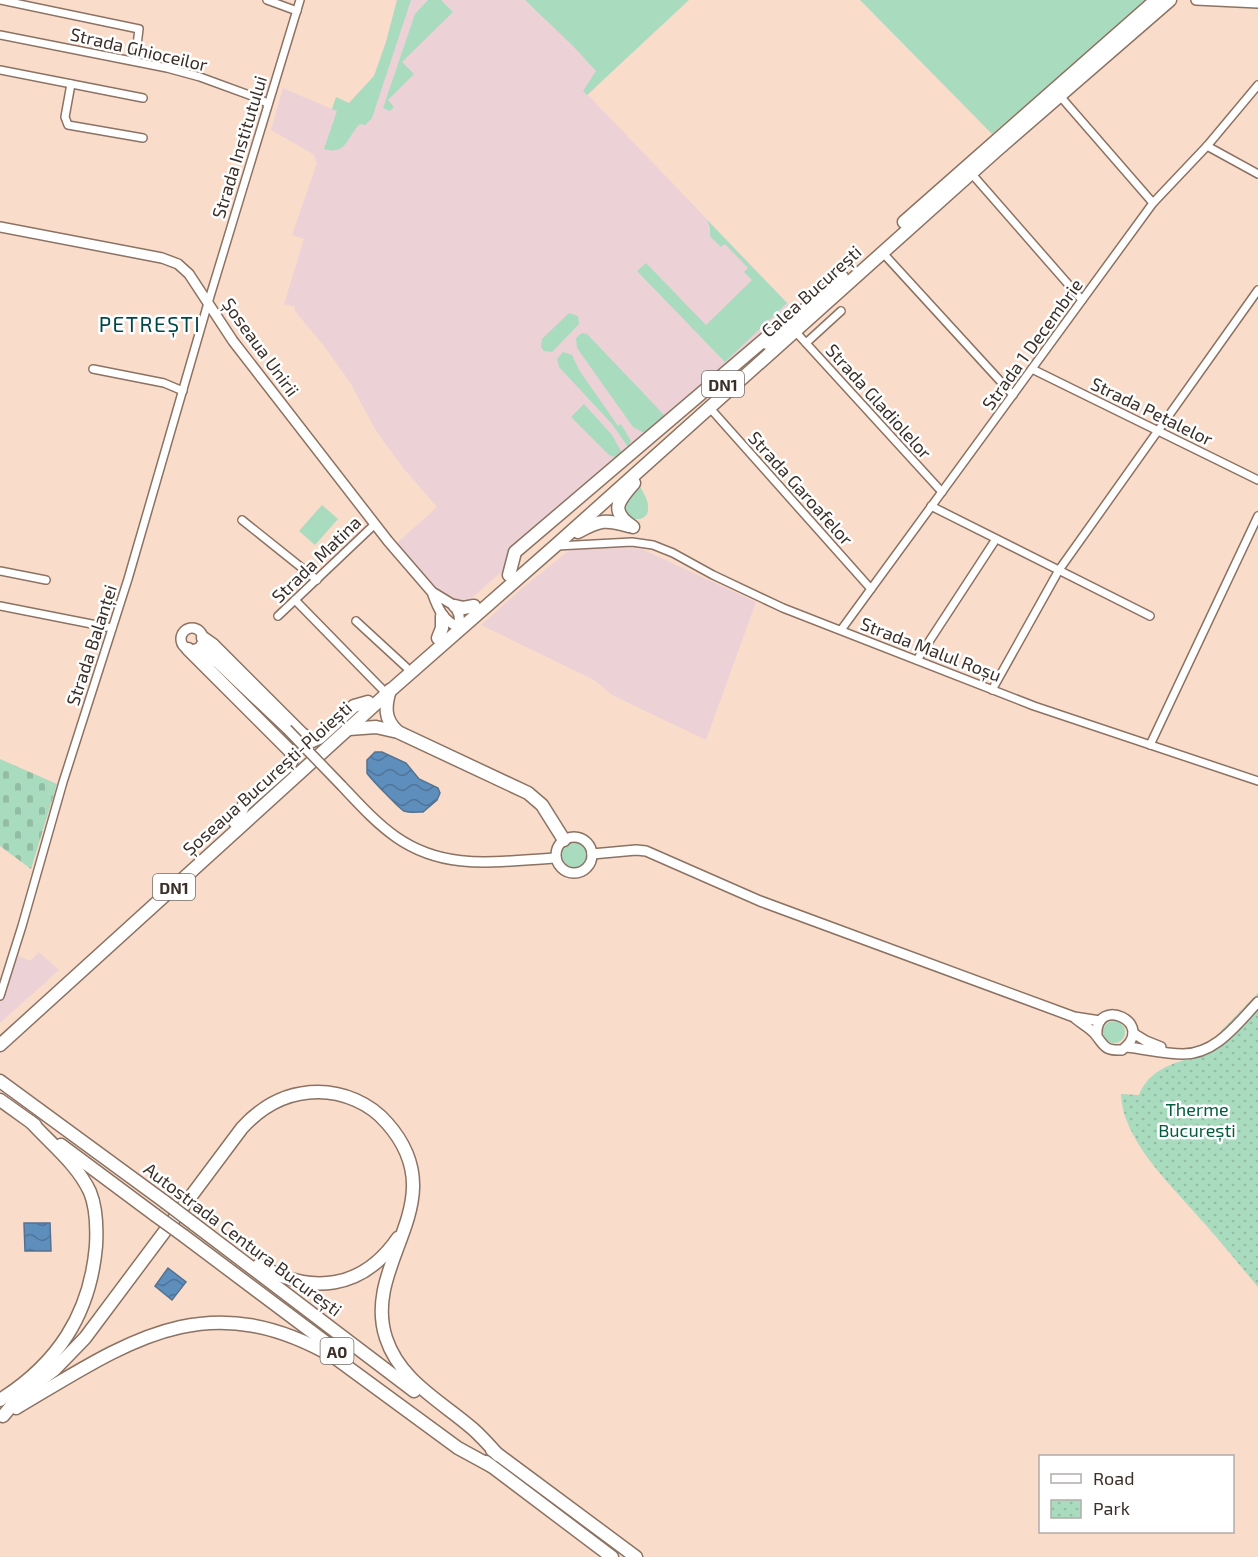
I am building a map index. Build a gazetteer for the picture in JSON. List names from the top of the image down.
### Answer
{
  "streets": {
    "highway": [
      "Calea București",
      "DN1",
      "Șoseaua București-Ploiești",
      "Autostrada Centura București",
      "A0"
    ],
    "street": [
      "Strada Ghioceilor",
      "Strada Institutului",
      "Strada 1 Decembrie",
      "Șoseaua Unirii",
      "Strada Gladiolelor",
      "Strada Petalelor",
      "Strada Garoafelor",
      "Strada Matina",
      "Strada Balanței",
      "Strada Malul Roșu"
    ]
  },
  "crossings": [
    ["Strada Ghioceilor", "Strada Institutului"],
    ["Strada Institutului", "Șoseaua Unirii"],
    ["Strada Institutului", "Strada Balanței"],
    ["Calea București", "DN1"],
    ["Calea București", "Strada Gladiolelor"],
    ["Calea București", "Strada Garoafelor"],
    ["Calea București", "Strada Malul Roșu"],
    ["Calea București", "Șoseaua București-Ploiești"],
    ["Strada 1 Decembrie", "Strada Gladiolelor"],
    ["Strada 1 Decembrie", "Strada Petalelor"],
    ["Strada 1 Decembrie", "Strada Garoafelor"],
    ["Strada 1 Decembrie", "Strada Malul Roșu"],
    ["Șoseaua Unirii", "Strada Matina"],
    ["Șoseaua Unirii", "Strada Balanței"],
    ["DN1", "Strada Gladiolelor"],
    ["DN1", "Șoseaua București-Ploiești"]
  ],
  "districts": ["PETREȘTI"],
  "parks": ["Therme București"],
  "legend": ["Road", "Park"]
}
